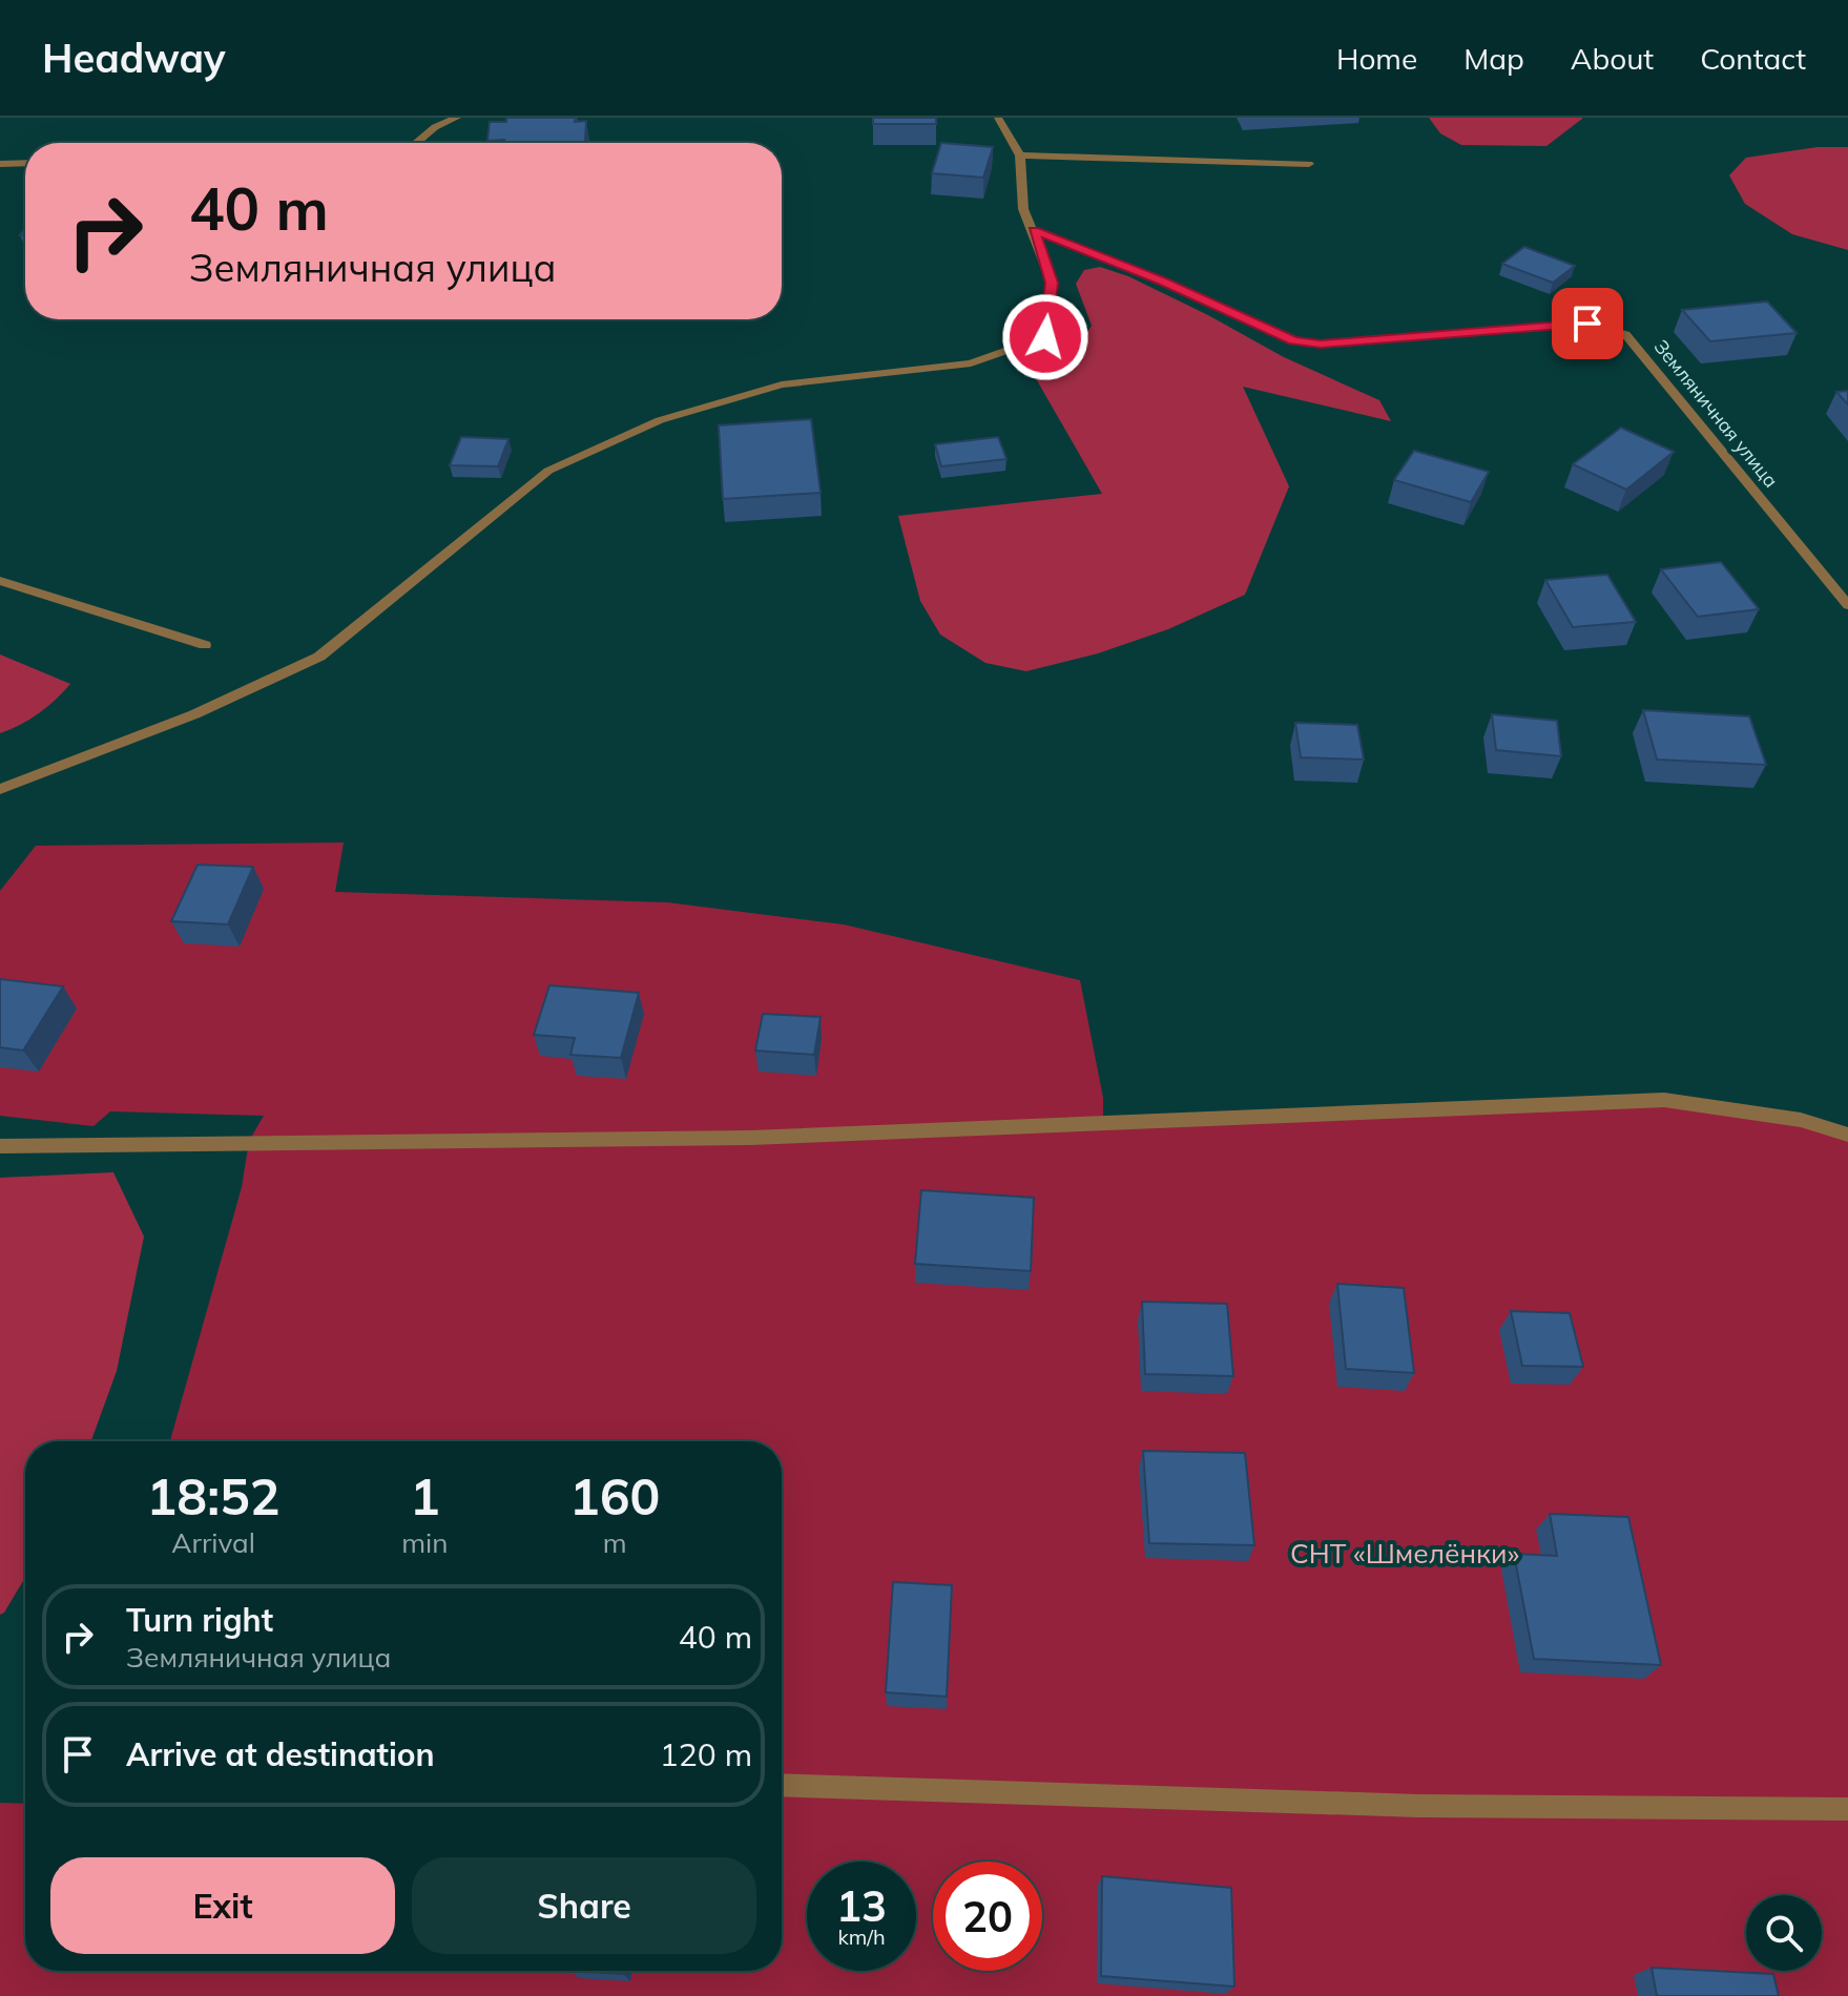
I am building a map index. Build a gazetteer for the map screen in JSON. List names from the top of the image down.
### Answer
{
  "streets": {
    "lane": ["Земляничная улица"]
  },
  "parks": ["СНТ «Шмелёнки»"],
  "page": {
    "header": "Headway",
    "nav": [
      "Home",
      "Map",
      "About",
      "Contact"
    ],
    "turn": ["40 m", "Земляничная улица"],
    "eta": [
      "18:52",
      "Arrival",
      "1",
      "min",
      "160",
      "m"
    ],
    "list": [
      {
        "name": "Turn right",
        "note": "Земляничная улица",
        "value": "40 m"
      },
      {
        "name": "Arrive at destination",
        "value": "120 m"
      }
    ],
    "buttons": ["Exit", "Share"],
    "speed": "13 km/h",
    "limit": "20"
  }
}
